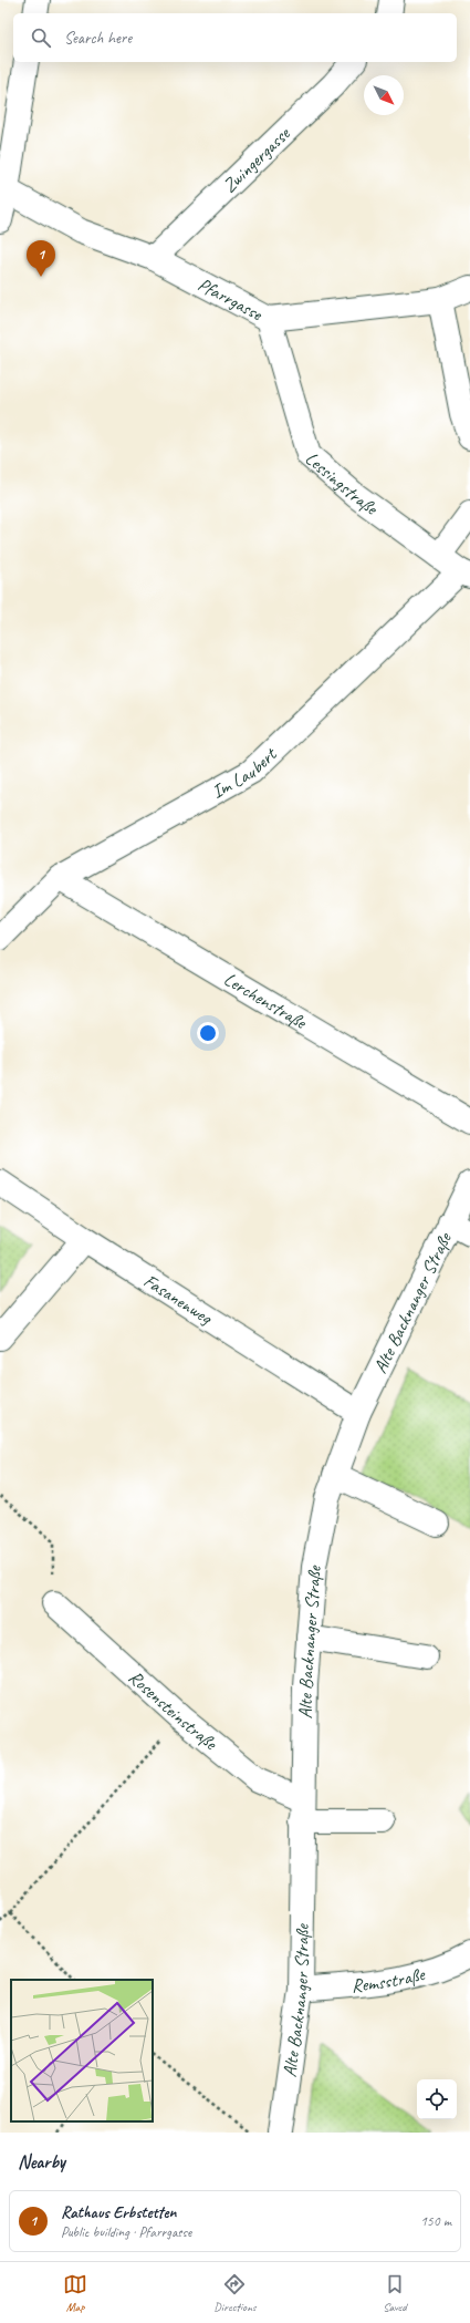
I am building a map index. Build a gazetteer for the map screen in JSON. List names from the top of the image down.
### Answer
{
  "streets": {
    "street": [
      "Zwingergasse",
      "Pfarrgasse",
      "Lessingstraße",
      "Im Laubert",
      "Lerchenstraße",
      "Fasanenweg",
      "Alte Backnanger Straße",
      "Rosensteinstraße",
      "Remsstraße"
    ]
  },
  "crossings": [
    ["Zwingergasse", "Pfarrgasse"],
    ["Pfarrgasse", "Lessingstraße"],
    ["Lessingstraße", "Im Laubert"],
    ["Im Laubert", "Lerchenstraße"],
    ["Fasanenweg", "Alte Backnanger Straße"],
    ["Alte Backnanger Straße", "Rosensteinstraße"],
    ["Alte Backnanger Straße", "Remsstraße"]
  ],
  "north": "bottom right",
  "page": {
    "search": "Search here",
    "pins": "1",
    "heading": "Nearby",
    "list": [
      {
        "mark": "1",
        "name": "Rathaus Erbstetten",
        "note": "Public building · Pfarrgasse",
        "value": "150 m"
      }
    ],
    "nav": ["Map", "Directions", "Saved"]
  }
}
